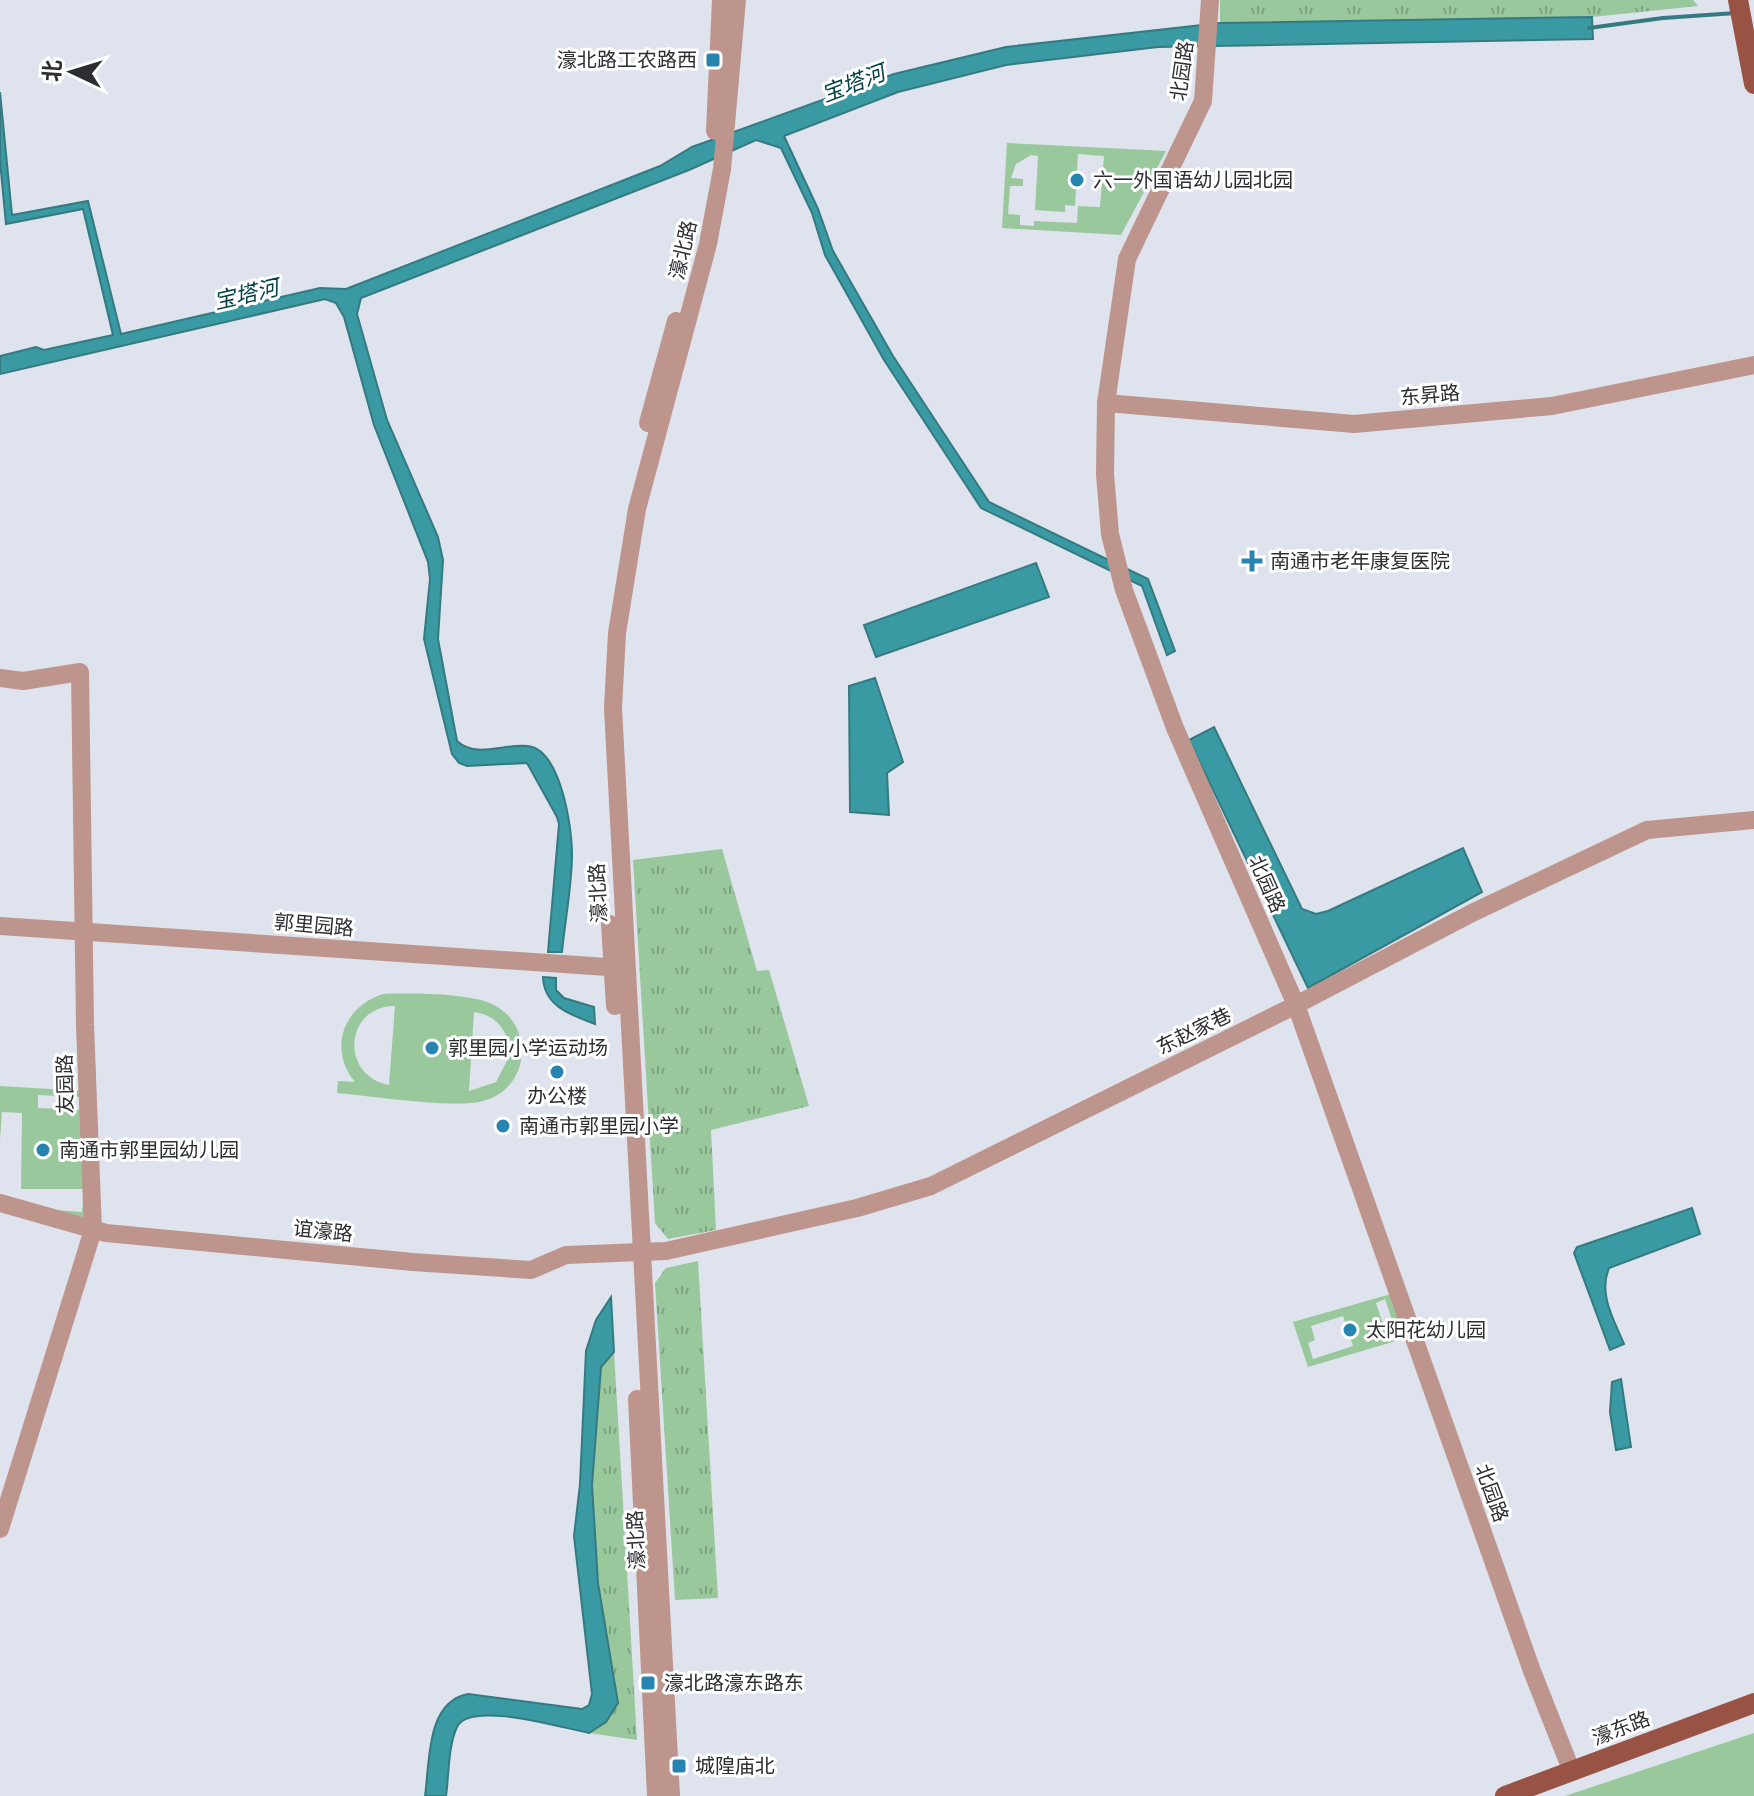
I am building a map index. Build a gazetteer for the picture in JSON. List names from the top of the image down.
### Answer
{
  "streets": {
    "main road": ["濠东路"],
    "street": [
      "北园路",
      "濠北路",
      "东昇路",
      "郭里园路",
      "东赵家巷",
      "友园路",
      "谊濠路"
    ]
  },
  "crossings": [
    ["北园路", "东昇路"],
    ["北园路", "东赵家巷"],
    ["北园路", "濠东路"],
    ["濠北路", "郭里园路"],
    ["濠北路", "东赵家巷"],
    ["濠北路", "谊濠路"],
    ["郭里园路", "友园路"],
    ["东赵家巷", "谊濠路"],
    ["友园路", "谊濠路"]
  ],
  "water": ["宝塔河"],
  "places": {
    "transit": ["濠北路工农路西", "濠北路濠东路东", "城隍庙北"],
    "other": [
      "六一外国语幼儿园北园",
      "郭里园小学运动场",
      "办公楼",
      "南通市郭里园小学",
      "南通市郭里园幼儿园",
      "太阳花幼儿园"
    ],
    "health": ["南通市老年康复医院"]
  },
  "north": "left"
}
